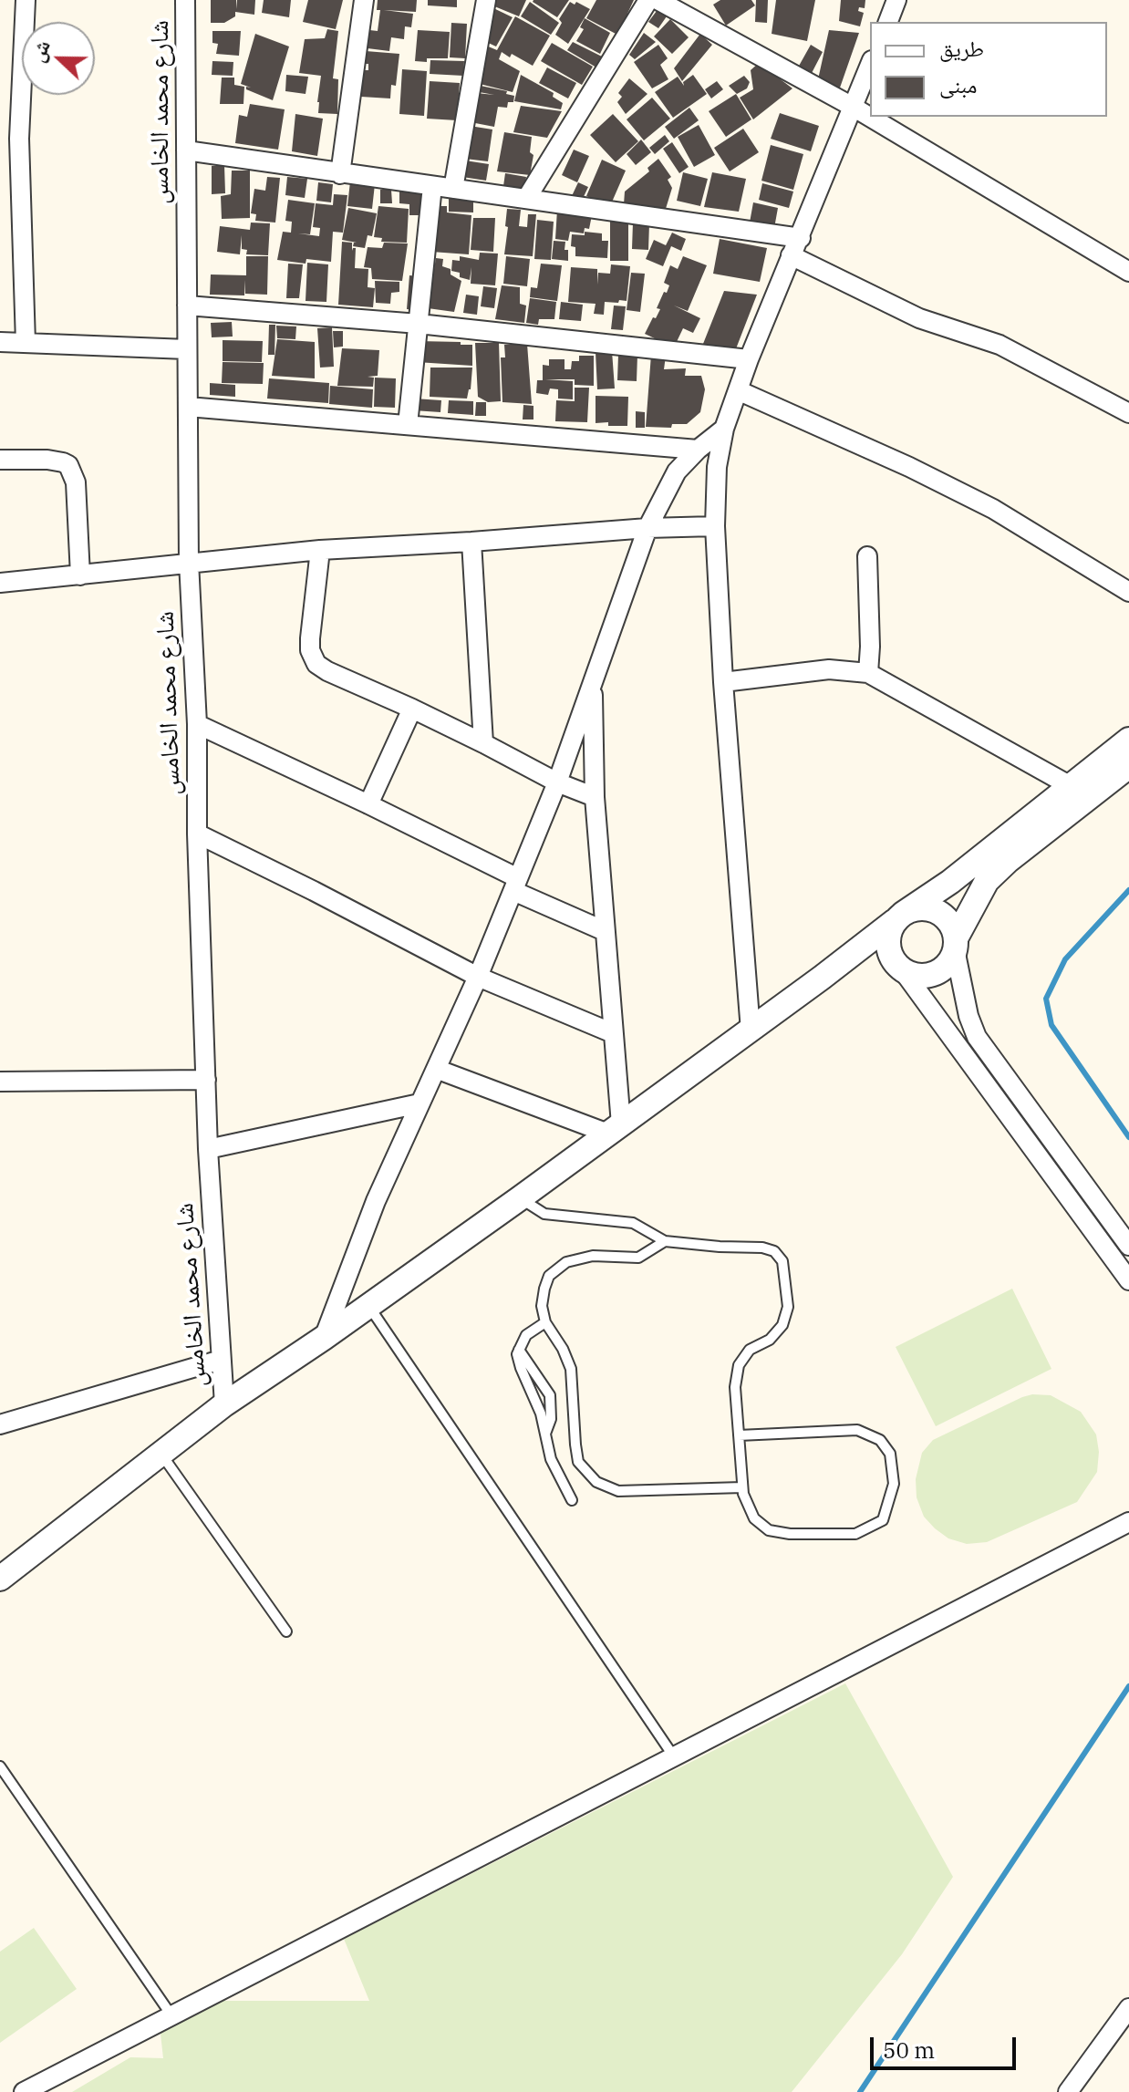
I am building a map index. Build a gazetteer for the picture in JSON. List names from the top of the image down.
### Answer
{
  "streets": {
    "street": ["شارع محمد الخامس"]
  },
  "legend": ["طريق", "مبنى"],
  "scale_bar": "50 m",
  "north": "left"
}
